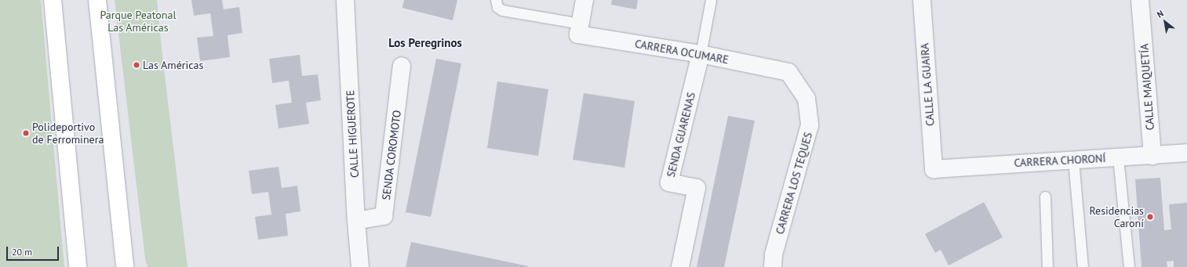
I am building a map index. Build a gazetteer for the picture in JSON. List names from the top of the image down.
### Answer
{
  "streets": {
    "street": [
      "CARRERA OCUMARE",
      "CALLE LA GUAIRA",
      "CALLE MAIQUETÍA",
      "CALLE HIGUEROTE",
      "SENDA GUARENAS",
      "SENDA COROMOTO",
      "CARRERA CHORONÍ",
      "CARRERA LOS TEQUES"
    ]
  },
  "crossings": [
    ["CARRERA OCUMARE", "SENDA GUARENAS"],
    ["CARRERA OCUMARE", "CARRERA LOS TEQUES"],
    ["CALLE LA GUAIRA", "CARRERA CHORONÍ"],
    ["CALLE MAIQUETÍA", "CARRERA CHORONÍ"],
    ["CALLE HIGUEROTE", "SENDA COROMOTO"]
  ],
  "districts": ["Los Peregrinos"],
  "parks": ["Parque Peatonal Las Américas"],
  "places": ["Las Américas", "Polideportivo de Ferrominera", "Residencias Caroní"],
  "scale_bar": "20 m",
  "north": "top left"
}
